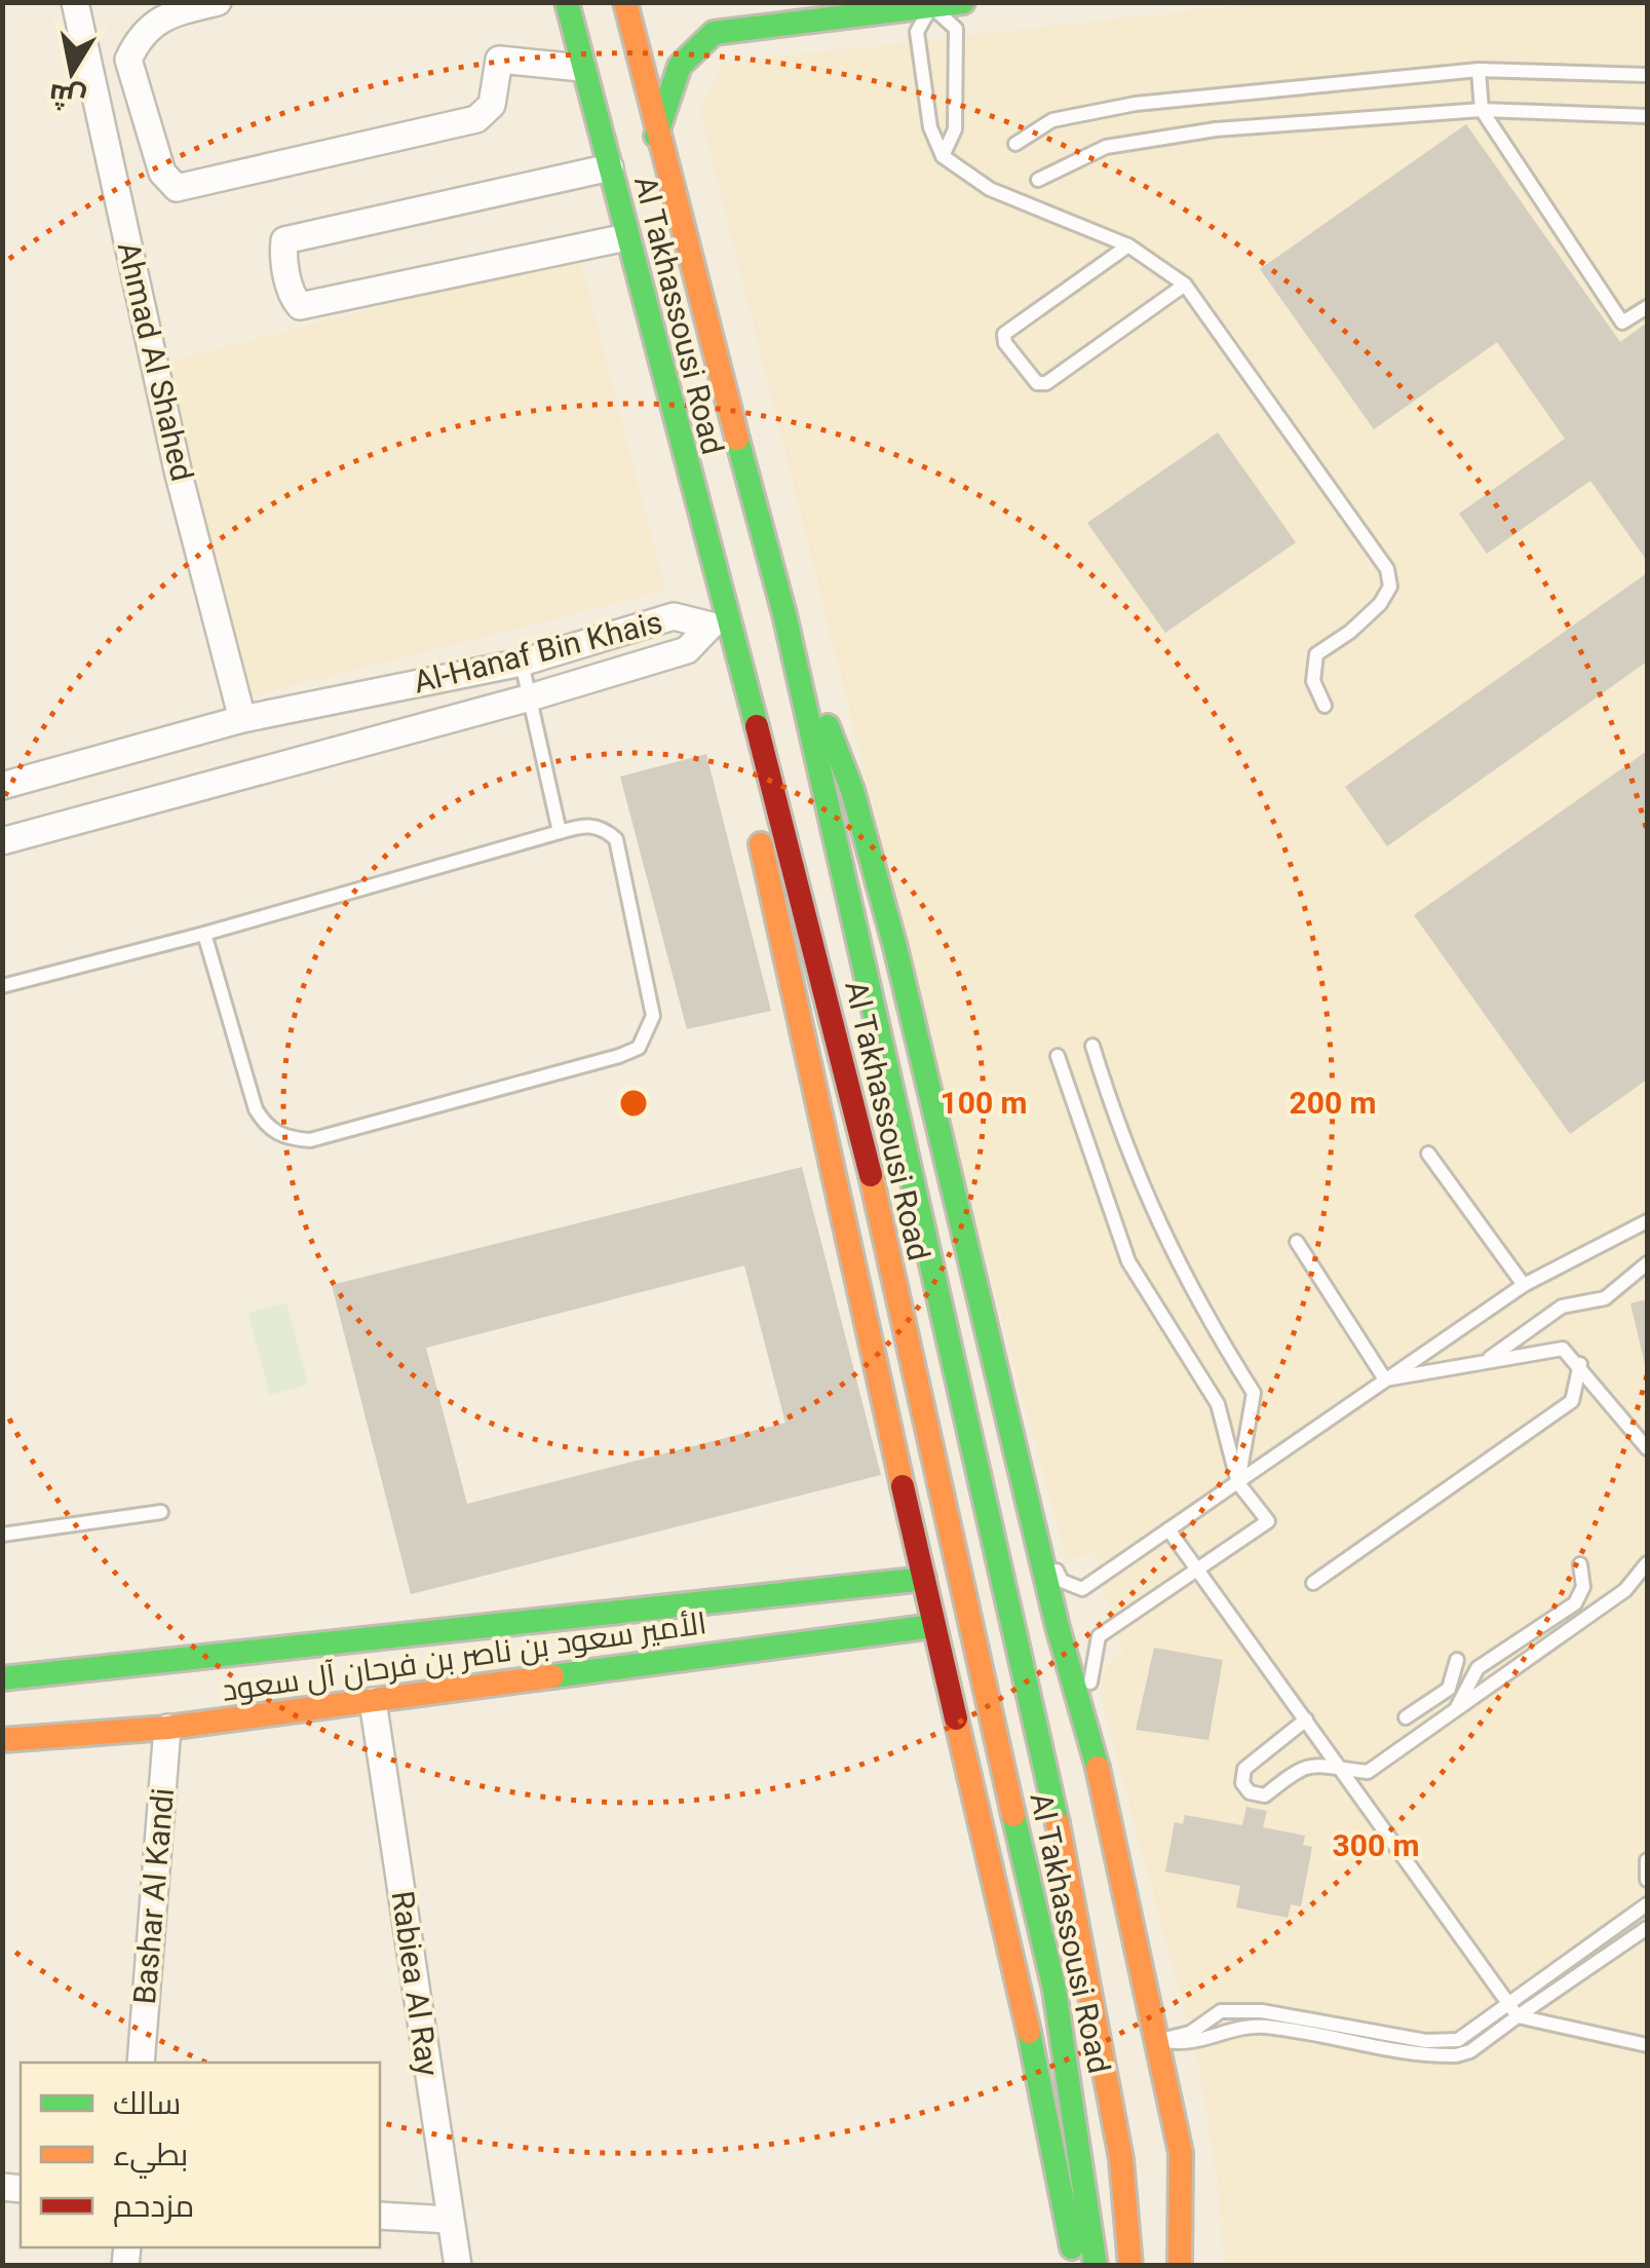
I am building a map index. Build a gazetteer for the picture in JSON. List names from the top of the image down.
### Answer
{
  "streets": {
    "main road": ["Al Takhassousi Road", "الأمير سعود بن ناصر بن فرحان آل سعود"],
    "street": [
      "Ahmad Al Shahed",
      "Al-Hanaf Bin Khais",
      "Bashar Al Kandi",
      "Rabiea Al Ray"
    ]
  },
  "crossings": [
    ["Ahmad Al Shahed", "Al-Hanaf Bin Khais"],
    ["الأمير سعود بن ناصر بن فرحان آل سعود", "Bashar Al Kandi"],
    ["الأمير سعود بن ناصر بن فرحان آل سعود", "Rabiea Al Ray"]
  ],
  "legend": ["سالك", "بطيء", "مزدحم"],
  "north": "bottom",
  "rings": ["100 m", "200 m", "300 m"]
}
